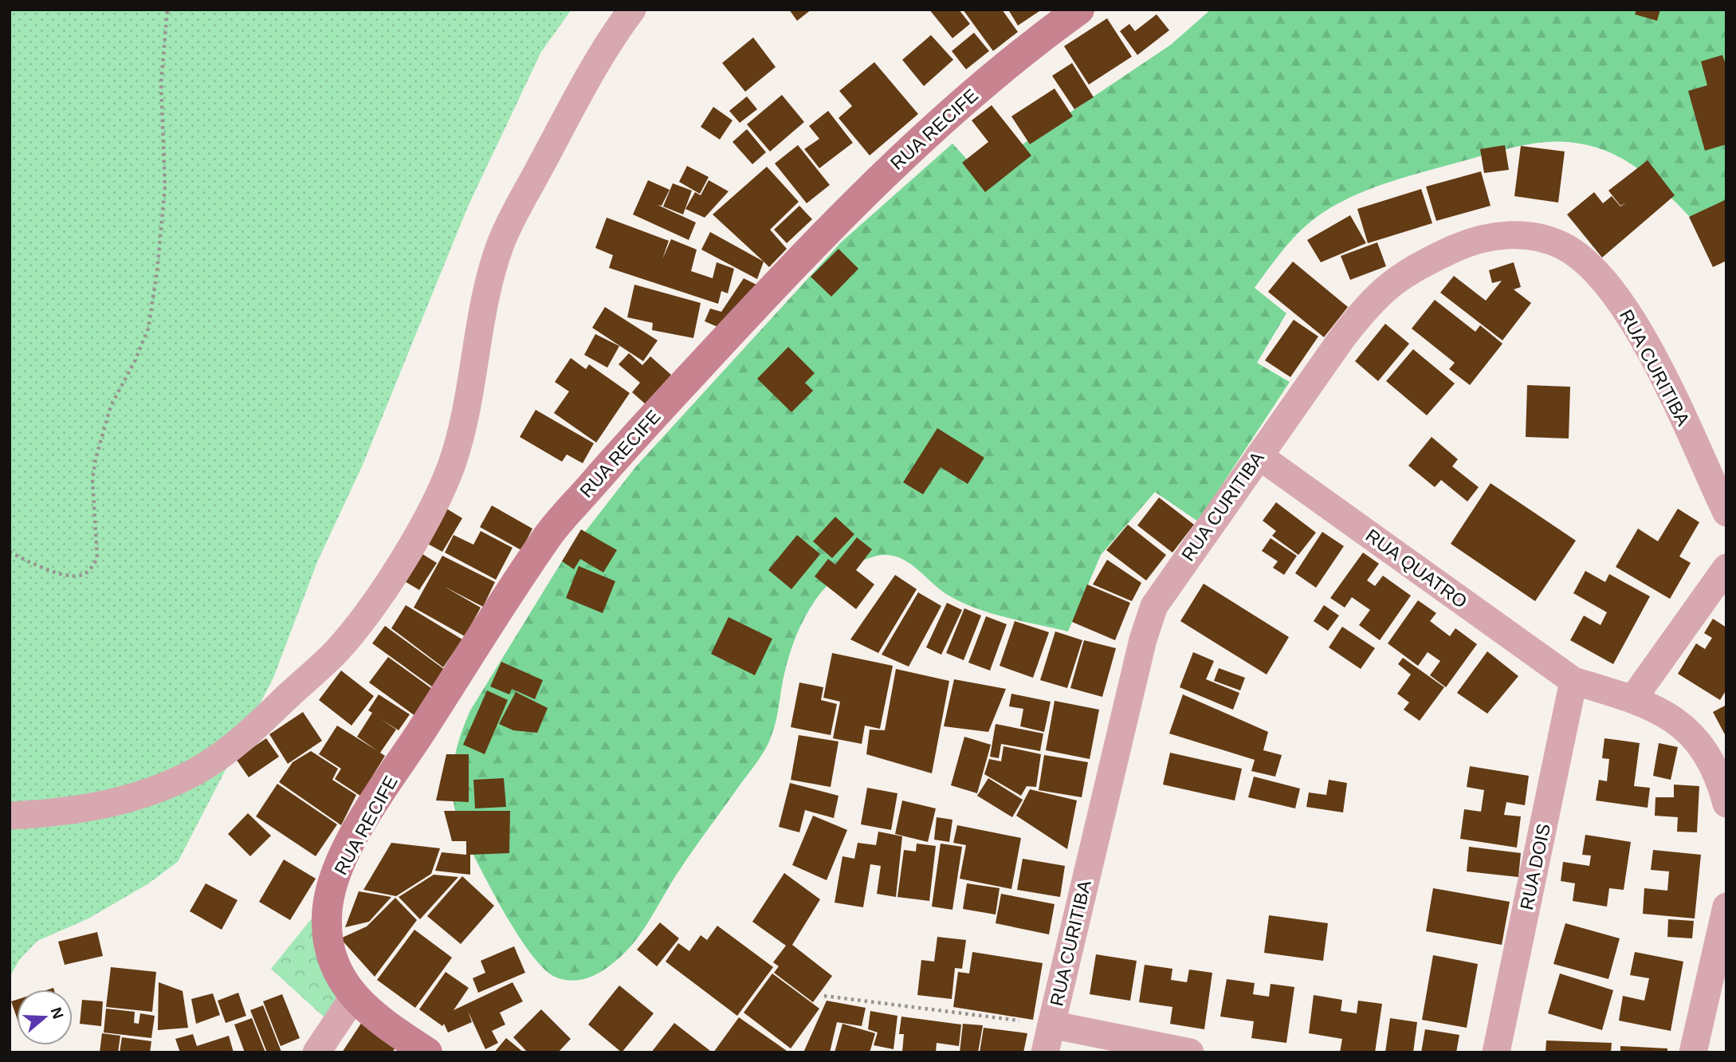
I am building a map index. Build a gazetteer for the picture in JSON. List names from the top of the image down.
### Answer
{
  "streets": {
    "street": [
      "RUA RECIFE",
      "RUA CURITIBA",
      "RUA QUATRO",
      "RUA DOIS"
    ]
  },
  "crossings": [
    ["RUA CURITIBA", "RUA QUATRO"],
    ["RUA QUATRO", "RUA DOIS"]
  ],
  "north": "right"
}
